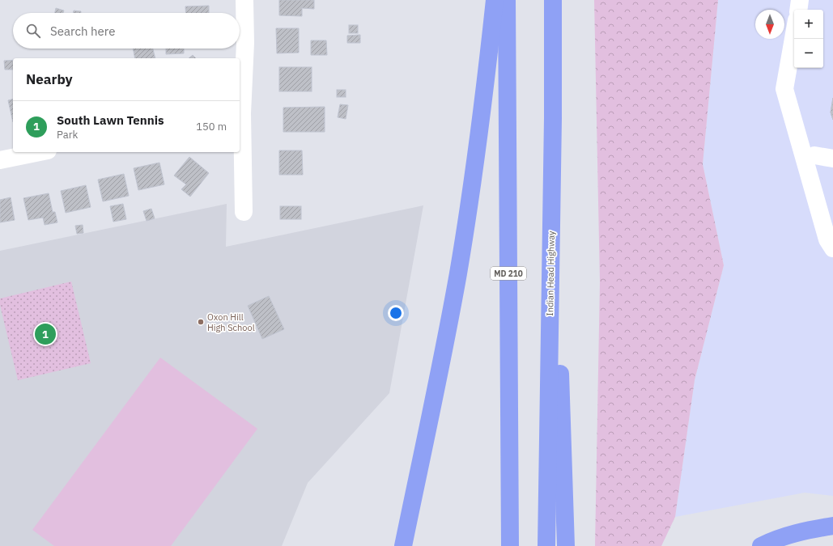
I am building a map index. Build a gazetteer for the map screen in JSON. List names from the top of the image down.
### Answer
{
  "streets": {
    "highway": ["MD 210", "Indian Head Highway"]
  },
  "places": ["Oxon Hill High School"],
  "north": "bottom",
  "page": {
    "map_buttons": ["+", "−"],
    "search": "Search here",
    "heading": "Nearby",
    "list": [
      {
        "mark": "1",
        "name": "South Lawn Tennis",
        "note": "Park",
        "value": "150 m"
      }
    ],
    "pins": "1"
  }
}
